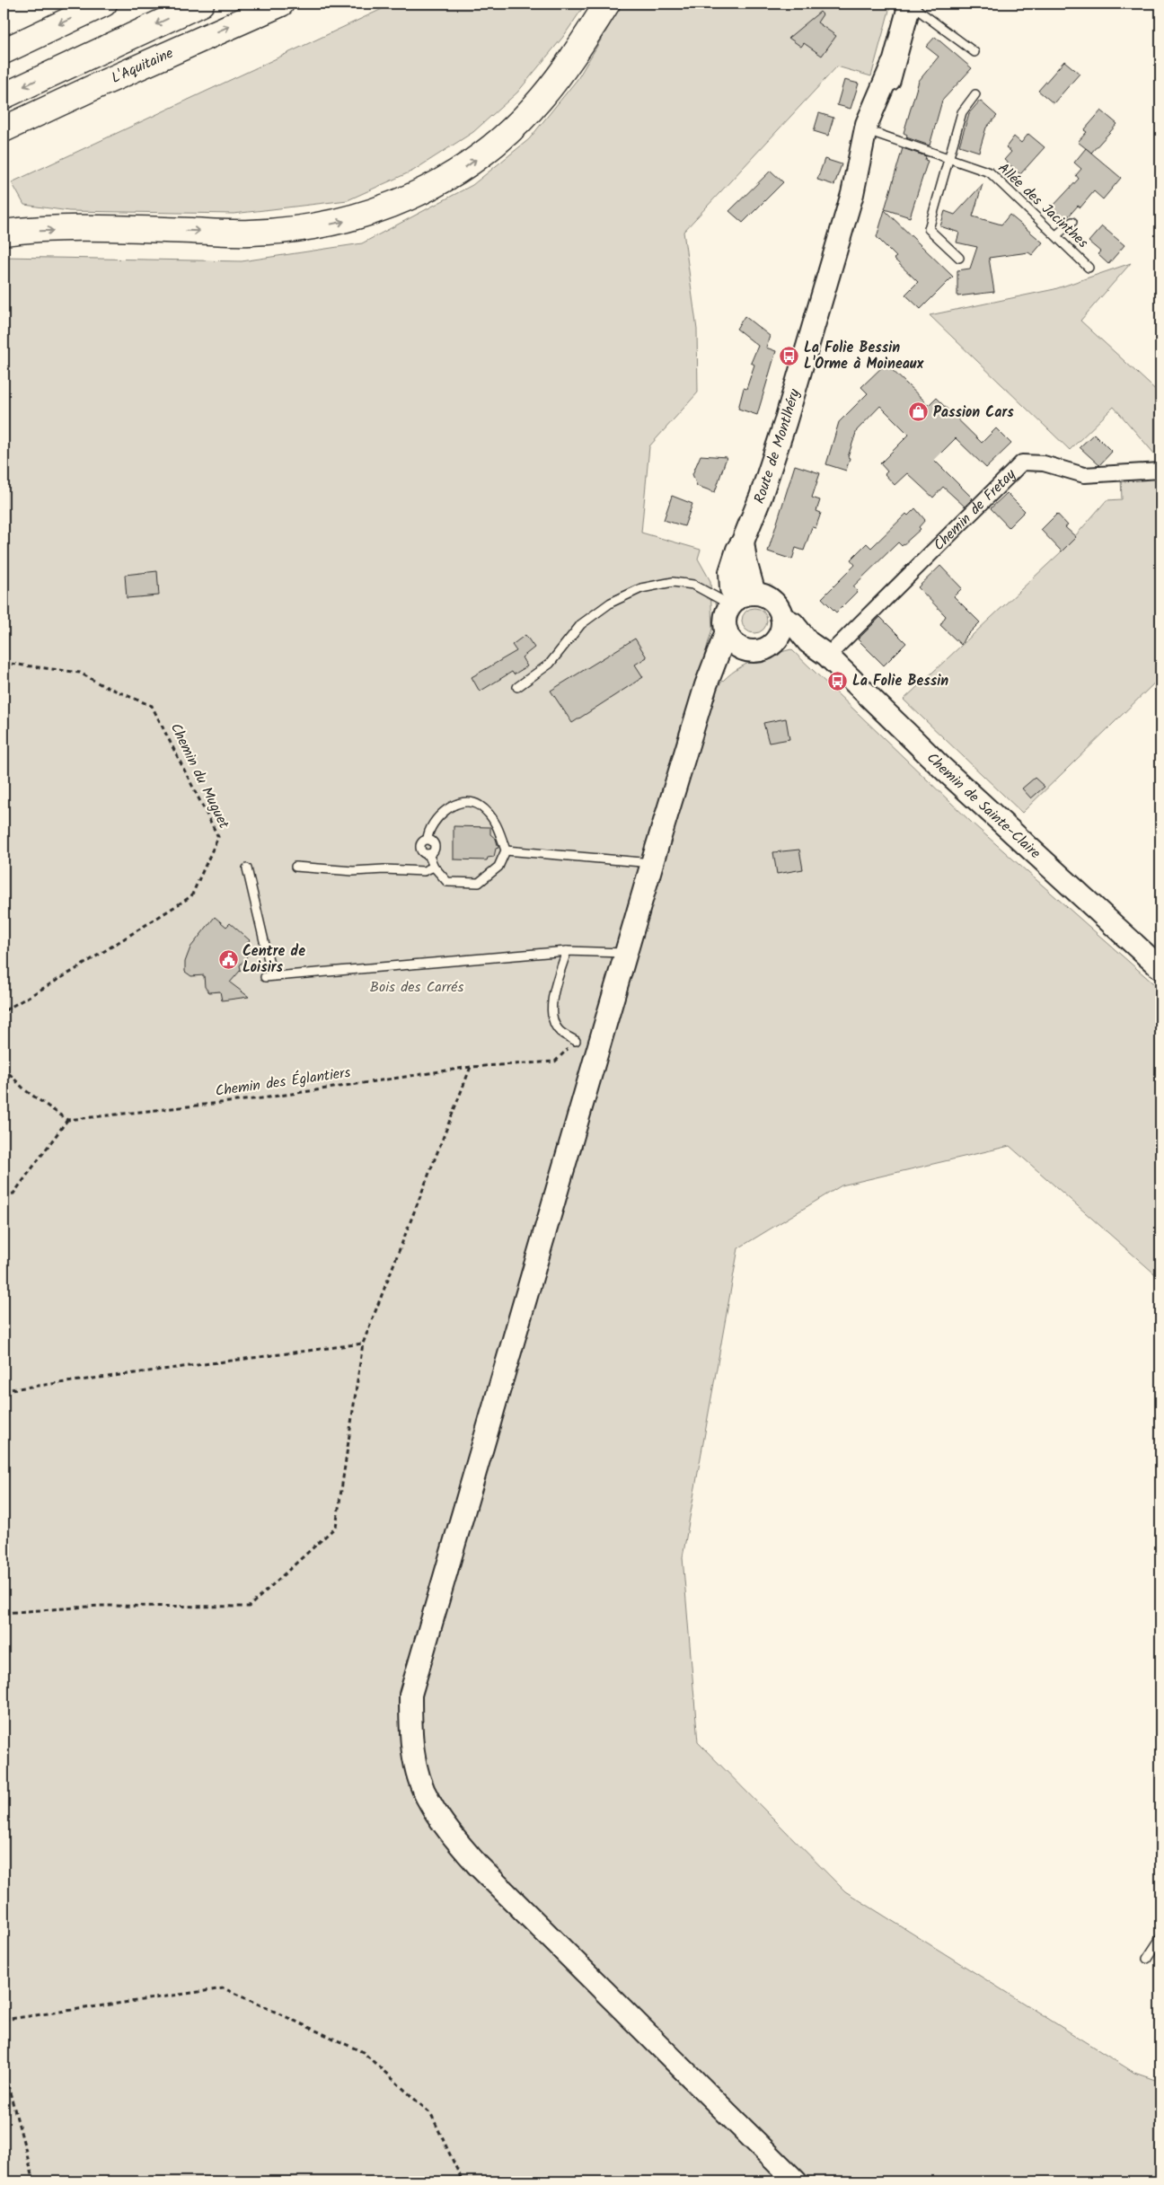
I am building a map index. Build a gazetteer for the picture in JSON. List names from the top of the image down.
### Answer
{
  "streets": {
    "highway": ["L'Aquitaine"],
    "main road": ["Route de Montlhéry", "Chemin de Sainte-Claire"],
    "street": ["Chemin de Fretay"],
    "lane": ["Allée des Jacinthes"],
    "path": ["Chemin du Muguet", "Chemin des Églantiers"]
  },
  "crossings": [
    ["Allée des Jacinthes", "Route de Montlhéry"],
    ["Route de Montlhéry", "Chemin de Sainte-Claire"],
    ["Chemin de Fretay", "Chemin de Sainte-Claire"]
  ],
  "parks": ["Bois des Carrés"],
  "places": {
    "bus stop": ["La Folie Bessin L'Orme à Moineaux", "La Folie Bessin"],
    "shop": ["Passion Cars"],
    "public building": ["Centre de Loisirs"]
  }
}
